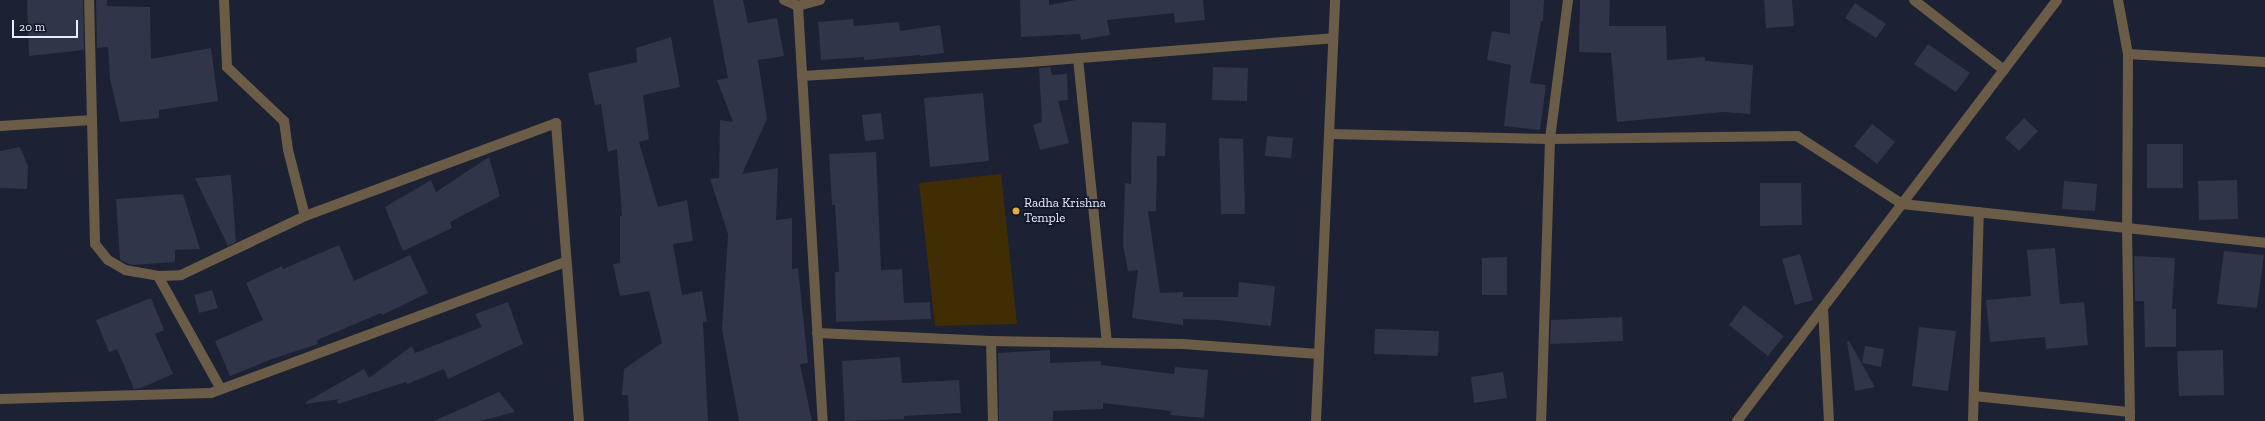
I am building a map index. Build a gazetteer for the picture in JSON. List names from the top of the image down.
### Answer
{
  "places": ["Radha Krishna Temple"],
  "scale_bar": "20 m"
}
